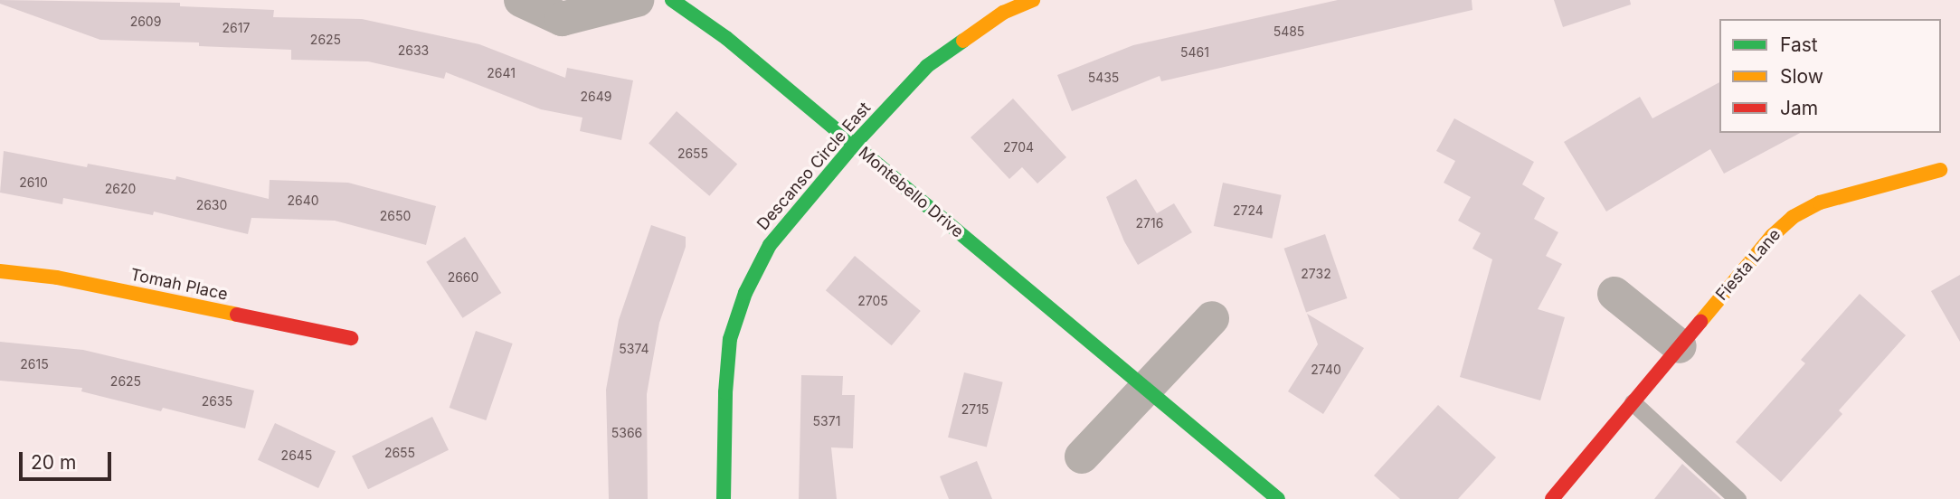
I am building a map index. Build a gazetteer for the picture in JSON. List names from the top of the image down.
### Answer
{
  "streets": {
    "street": [
      "Descanso Circle East",
      "Montebello Drive",
      "Fiesta Lane",
      "Tomah Place"
    ]
  },
  "crossings": [
    ["Descanso Circle East", "Montebello Drive"]
  ],
  "house_numbers": [
    "2609",
    "2617",
    "5485",
    "2625",
    "2633",
    "5461",
    "2641",
    "5435",
    "2649",
    "2704",
    "2655",
    "2610",
    "2620",
    "2640",
    "2630",
    "2724",
    "2650",
    "2716",
    "2732",
    "2660",
    "2705",
    "5374",
    "2615",
    "2740",
    "2625",
    "2635",
    "2715",
    "5371",
    "5366",
    "2655",
    "2645"
  ],
  "legend": ["Fast", "Slow", "Jam"],
  "scale_bar": "20 m"
}
